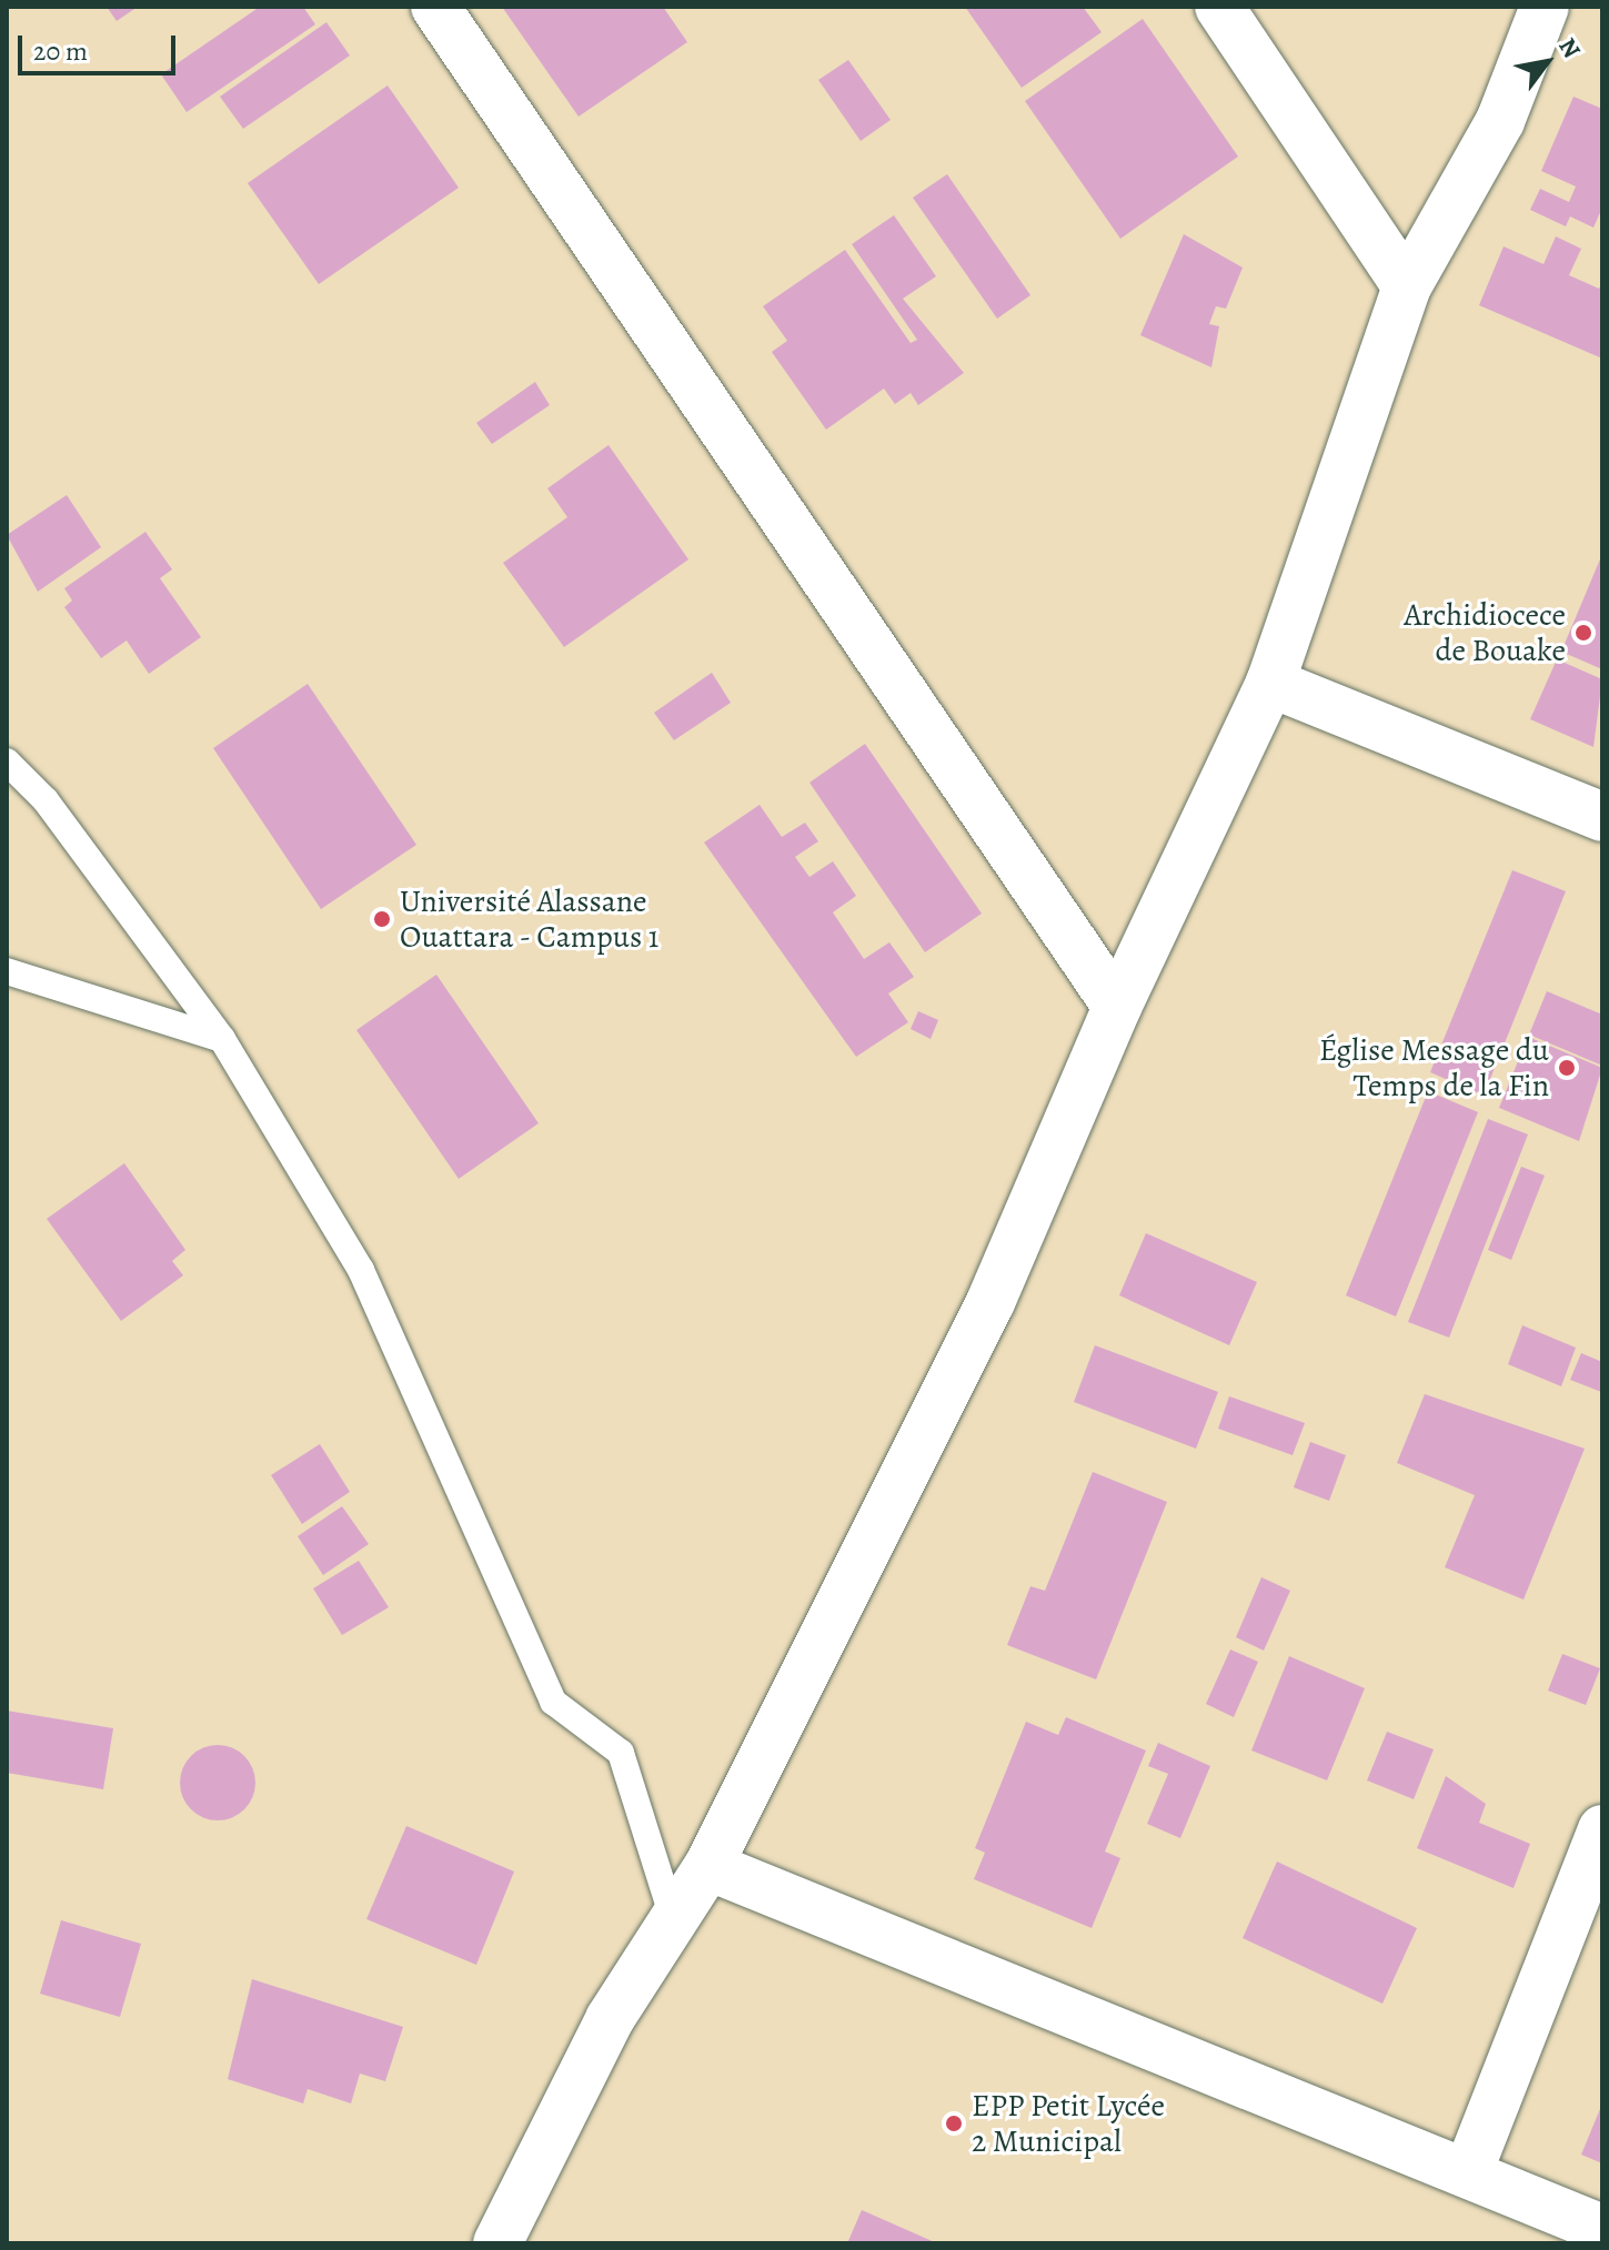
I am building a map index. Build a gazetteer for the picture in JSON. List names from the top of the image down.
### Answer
{
  "places": [
    "Archidiocece de Bouake",
    "Université Alassane Ouattara - Campus 1",
    "Église Message du Temps de la Fin",
    "EPP Petit Lycée 2 Municipal"
  ],
  "scale_bar": "20 m",
  "north": "top right"
}
